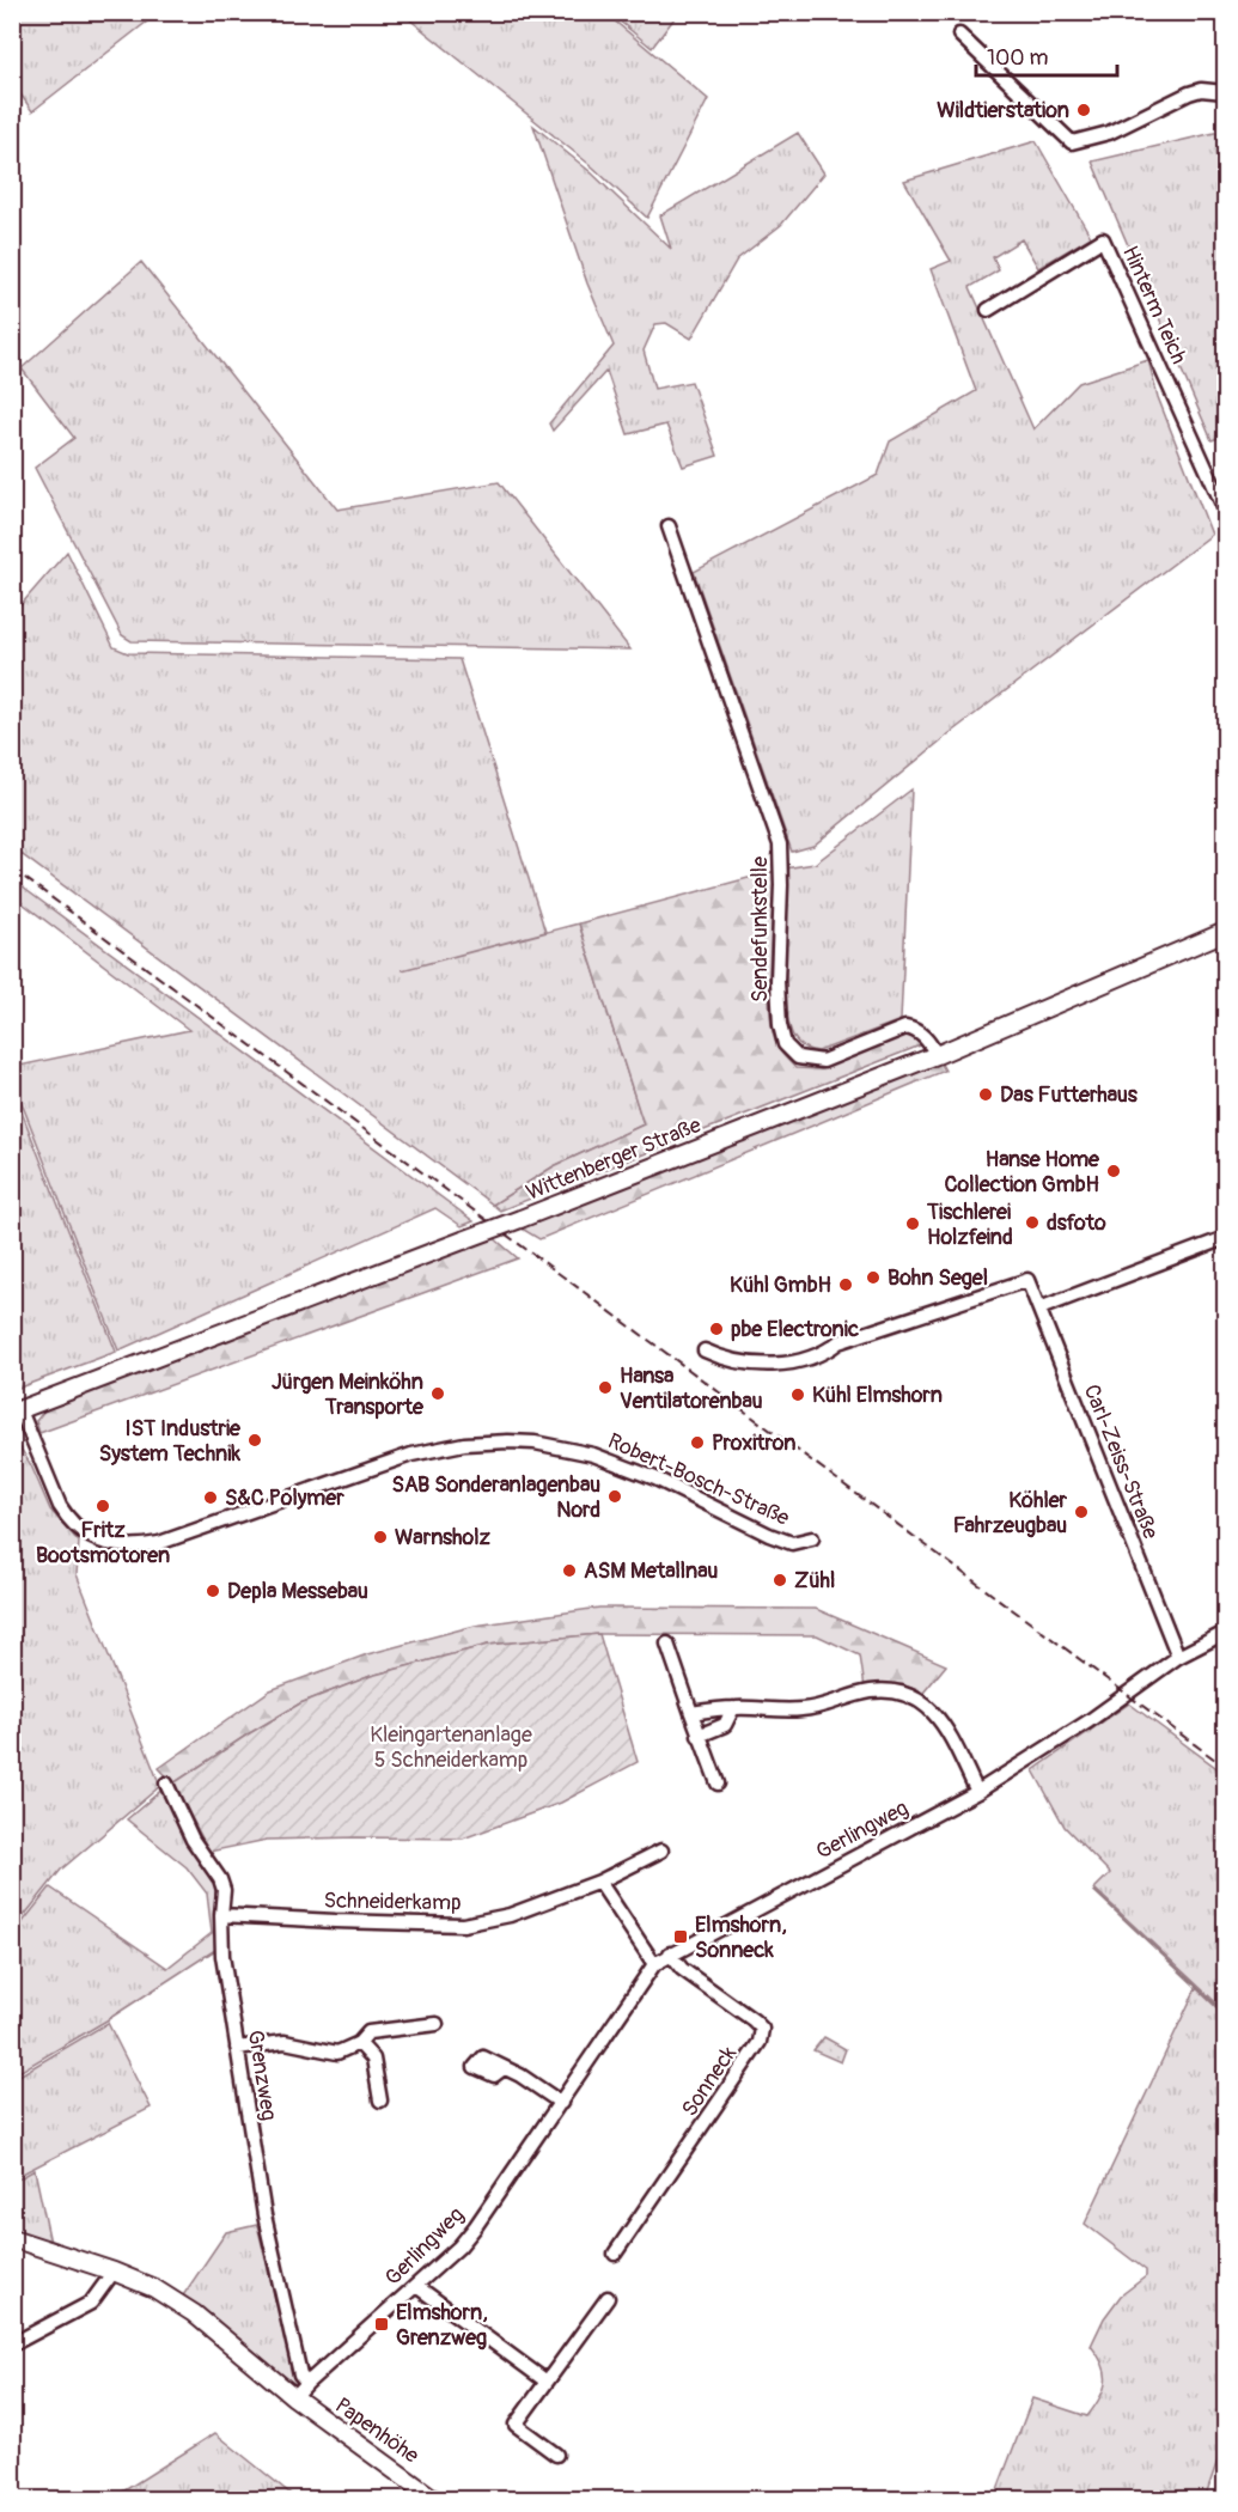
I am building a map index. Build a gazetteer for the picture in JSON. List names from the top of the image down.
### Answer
{
  "streets": {
    "main road": ["Wittenberger Straße", "Papenhöhe"],
    "street": [
      "Hinterm Teich",
      "Sendefunkstelle",
      "Carl-Zeiss-Straße",
      "Robert-Bosch-Straße",
      "Gerlingweg",
      "Schneiderkamp",
      "Grenzweg",
      "Sonneck"
    ]
  },
  "crossings": [
    ["Sendefunkstelle", "Wittenberger Straße"],
    ["Wittenberger Straße", "Robert-Bosch-Straße"],
    ["Carl-Zeiss-Straße", "Gerlingweg"],
    ["Gerlingweg", "Grenzweg"],
    ["Gerlingweg", "Sonneck"],
    ["Gerlingweg", "Papenhöhe"],
    ["Schneiderkamp", "Grenzweg"]
  ],
  "parks": ["Kleingartenanlage 5 Schneiderkamp"],
  "places": {
    "other": [
      "Wildtierstation",
      "Das Futterhaus",
      "Hanse Home Collection GmbH",
      "dsfoto",
      "Tischlerei Holzfeind",
      "Bohn Segel",
      "Kühl GmbH",
      "pbe Electronic",
      "Hansa Ventilatorenbau",
      "Jürgen Meinköhn Transporte",
      "Kühl Elmshorn",
      "IST Industrie System Technik",
      "Proxitron",
      "SAB Sonderanlagenbau Nord",
      "S&C Polymer",
      "Fritz Bootsmotoren",
      "Köhler Fahrzeugbau",
      "Warnsholz",
      "ASM Metallnau",
      "Zühl",
      "Depla Messebau"
    ],
    "transit": ["Elmshorn, Sonneck", "Elmshorn, Grenzweg"]
  },
  "scale_bar": "100 m"
}
